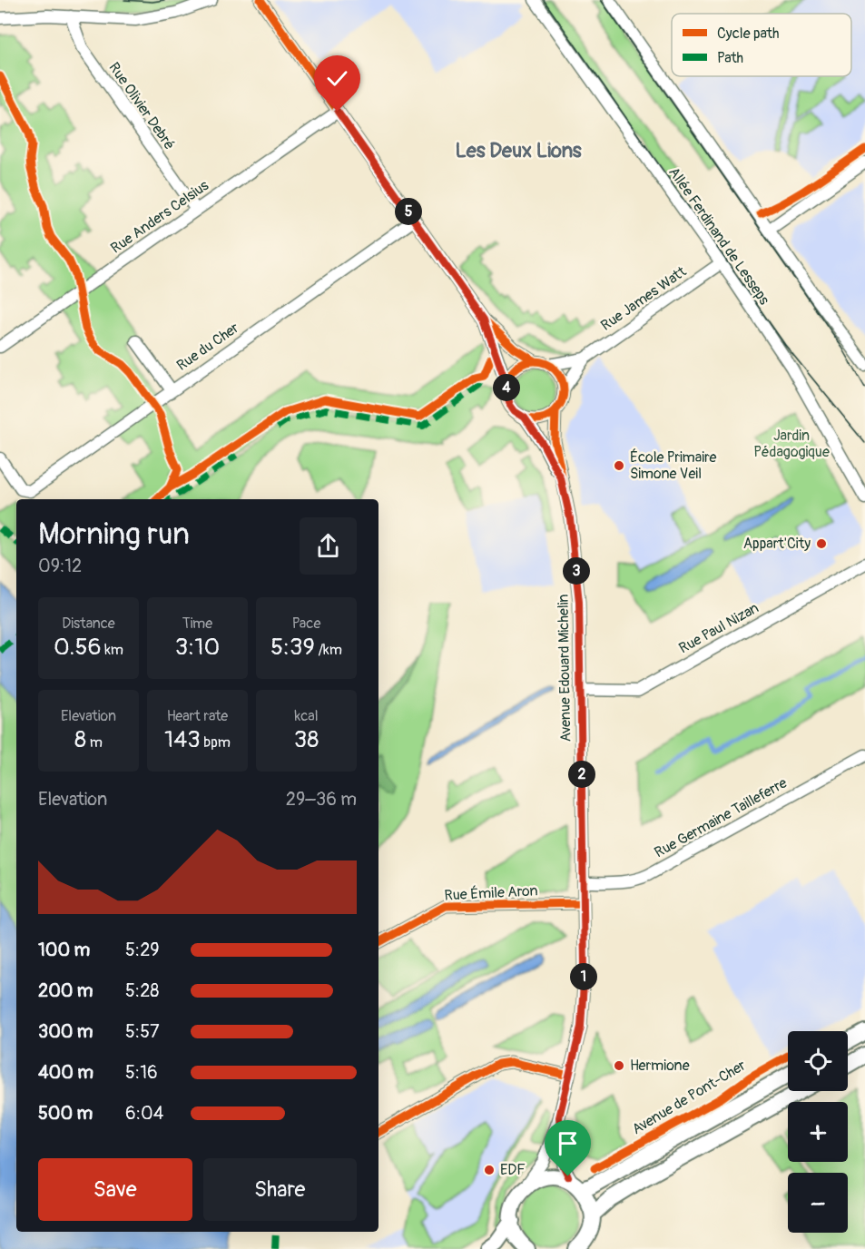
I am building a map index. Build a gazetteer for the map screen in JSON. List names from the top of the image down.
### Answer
{
  "streets": {
    "main road": ["Avenue de Pont-Cher"],
    "street": [
      "Rue Olivier Debré",
      "Rue Anders Celsius",
      "Allée Ferdinand de Lesseps",
      "Rue James Watt",
      "Rue du Cher",
      "Rue Paul Nizan",
      "Avenue Edouard Michelin",
      "Rue Germaine Tailleferre",
      "Rue Émile Aron"
    ]
  },
  "crossings": [
    ["Rue Olivier Debré", "Rue Anders Celsius"],
    ["Allée Ferdinand de Lesseps", "Rue James Watt"],
    ["Rue James Watt", "Avenue Edouard Michelin"],
    ["Rue Paul Nizan", "Avenue Edouard Michelin"],
    ["Avenue Edouard Michelin", "Rue Germaine Tailleferre"],
    ["Avenue Edouard Michelin", "Rue Émile Aron"],
    ["Avenue Edouard Michelin", "Avenue de Pont-Cher"]
  ],
  "districts": ["Les Deux Lions"],
  "parks": ["Jardin Pédagogique"],
  "places": [
    "École Primaire Simone Veil",
    "Appart'City",
    "Hermione",
    "EDF"
  ],
  "legend": ["Cycle path", "Path"],
  "page": {
    "pins": [
      "5",
      "4",
      "3",
      "2",
      "1"
    ],
    "heading": ["Morning run", "09:12"],
    "stats": [
      ["Distance", "0.56 km"],
      ["Time", "3:10"],
      ["Pace", "5:39 /km"],
      ["Elevation", "8 m"],
      ["Heart rate", "143 bpm"],
      ["kcal", "38"]
    ],
    "chart": ["Elevation", "29–36 m"],
    "list": [
      {
        "name": "100 m",
        "note": "5:29"
      },
      {
        "name": "200 m",
        "note": "5:28"
      },
      {
        "name": "300 m",
        "note": "5:57"
      },
      {
        "name": "400 m",
        "note": "5:16"
      },
      {
        "name": "500 m",
        "note": "6:04"
      }
    ],
    "map_buttons": ["+", "−"],
    "buttons": ["Save", "Share"]
  }
}
